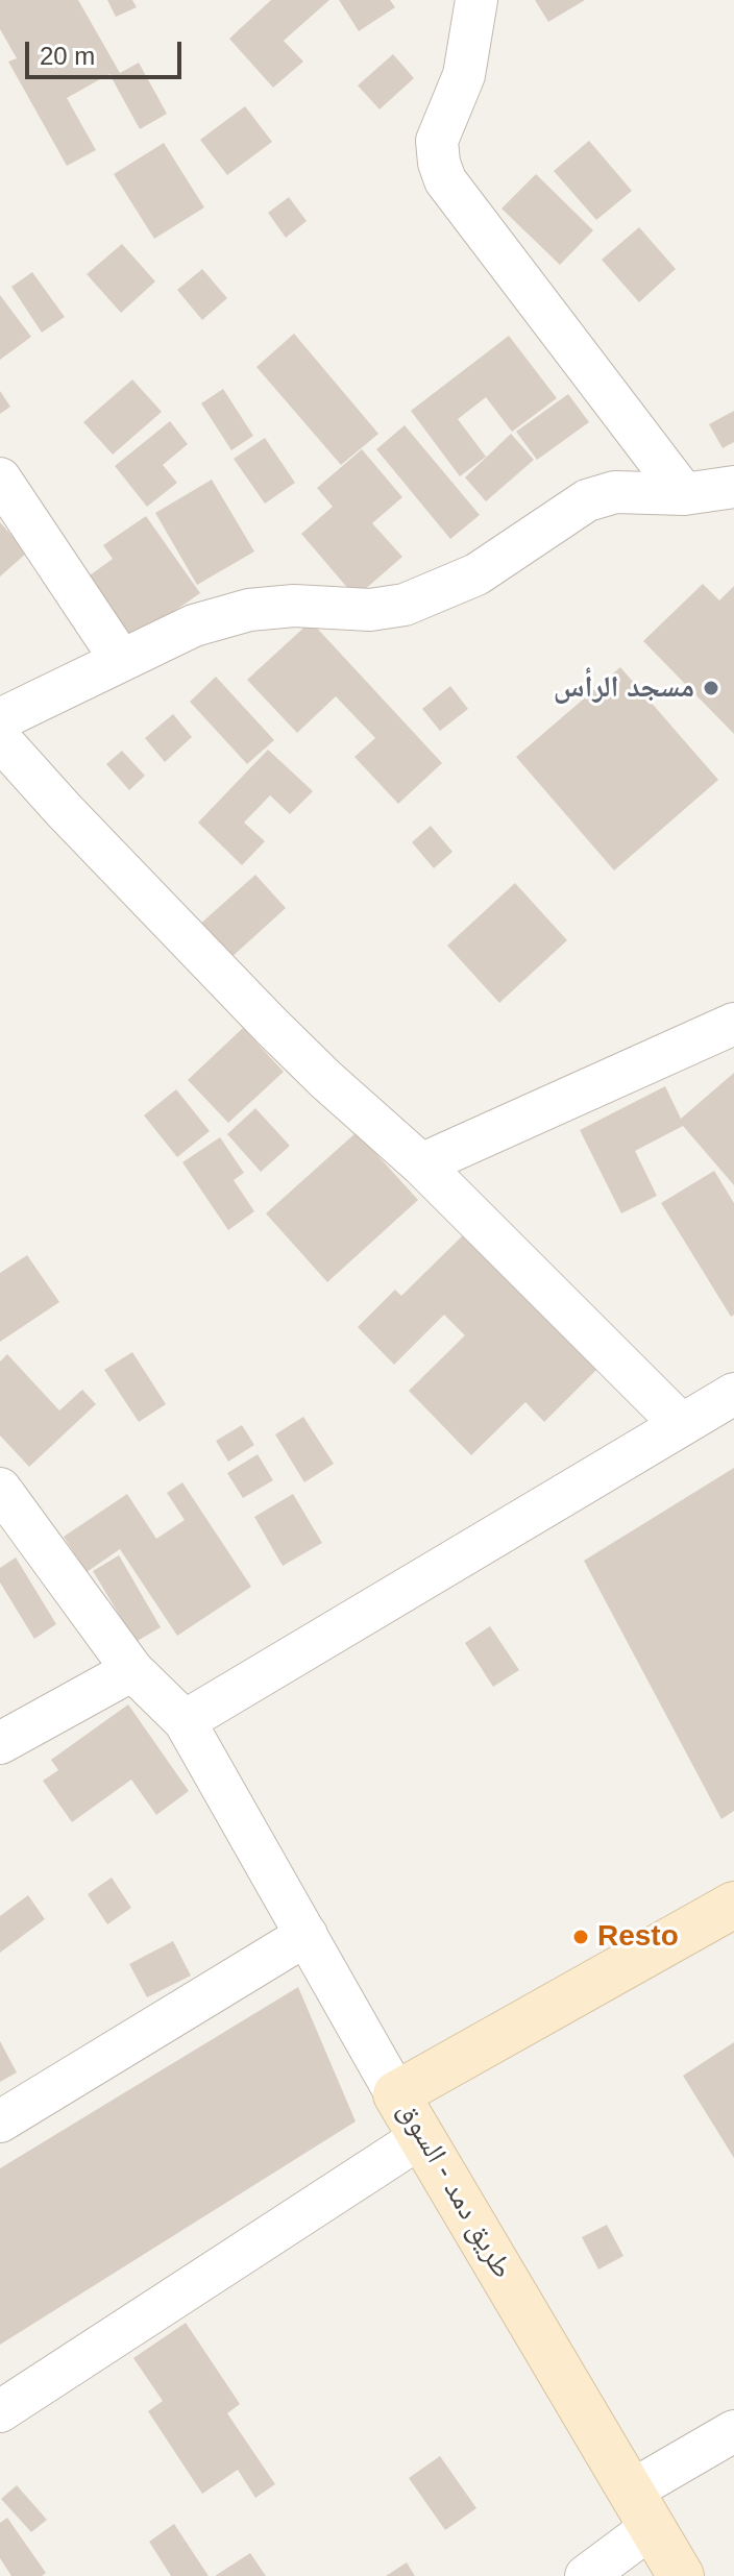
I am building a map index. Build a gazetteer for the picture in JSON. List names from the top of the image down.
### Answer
{
  "streets": {
    "main road": ["طريق دمد - السوق"]
  },
  "places": ["مسجد الرأس", "Resto"],
  "scale_bar": "20 m"
}
